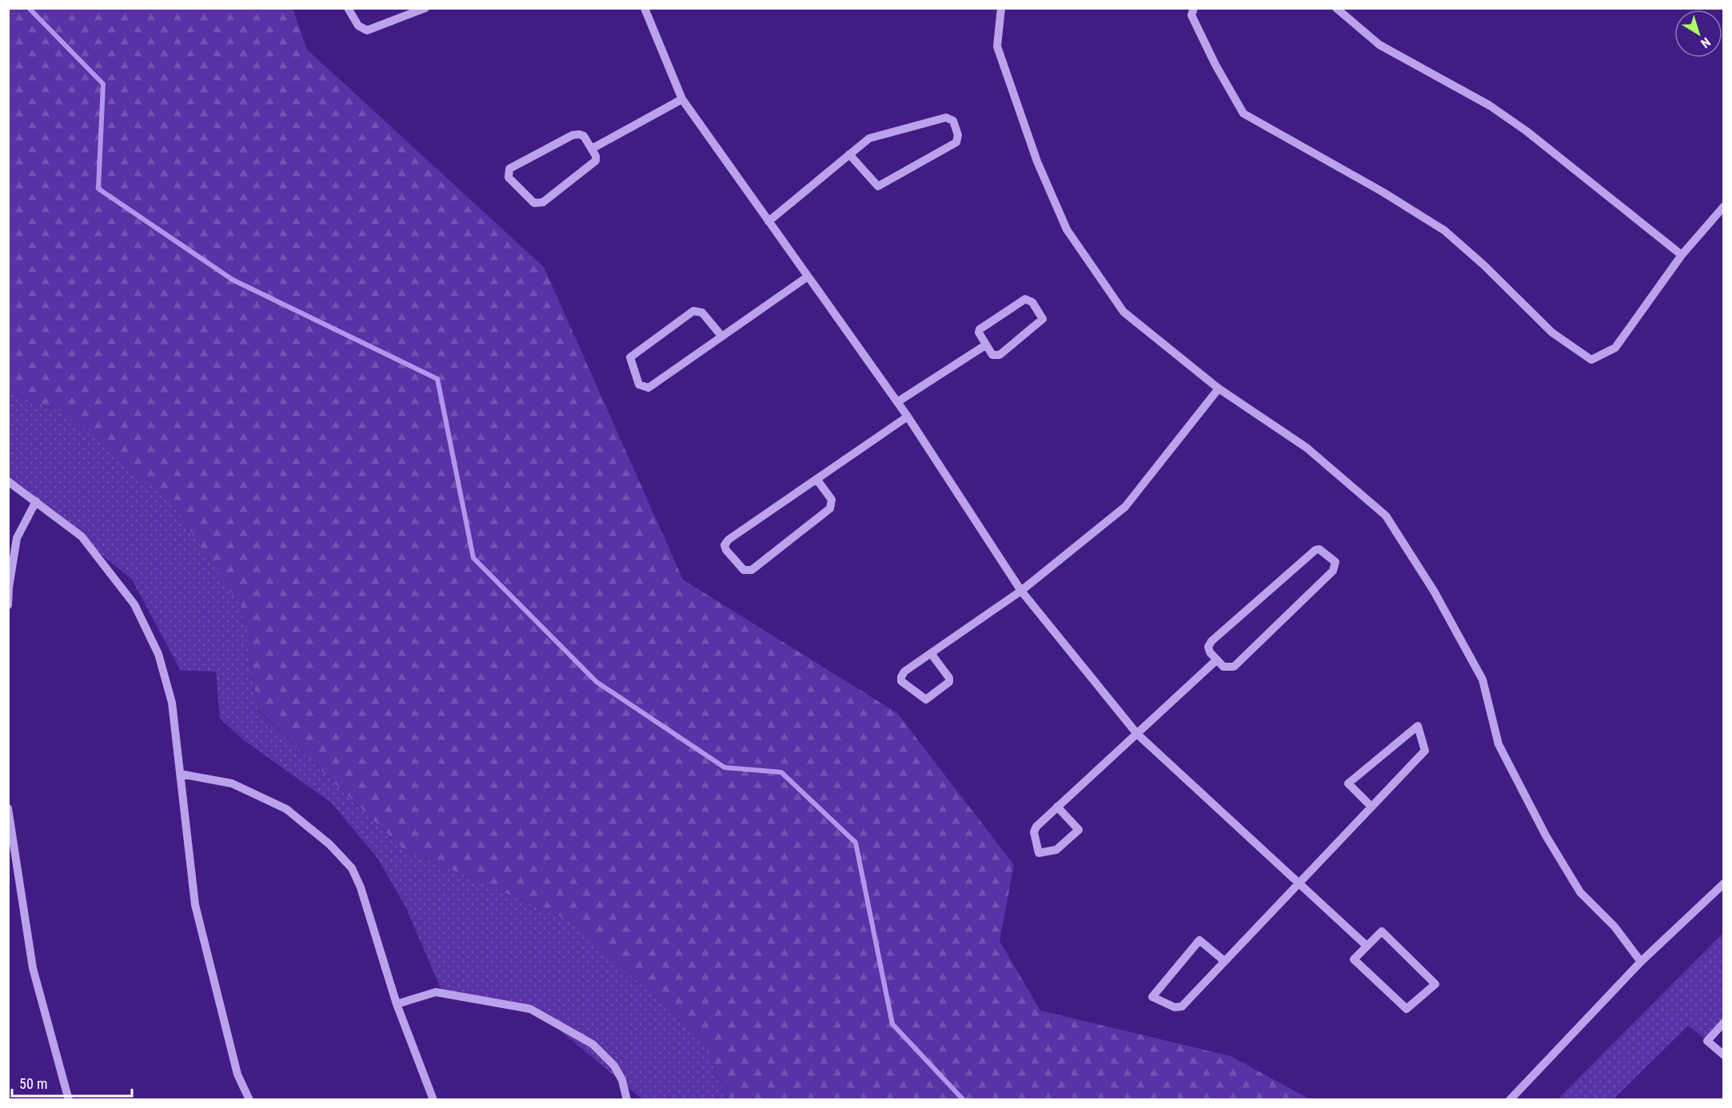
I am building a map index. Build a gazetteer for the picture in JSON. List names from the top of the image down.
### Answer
{
  "scale_bar": "50 m",
  "north": "bottom right"
}
